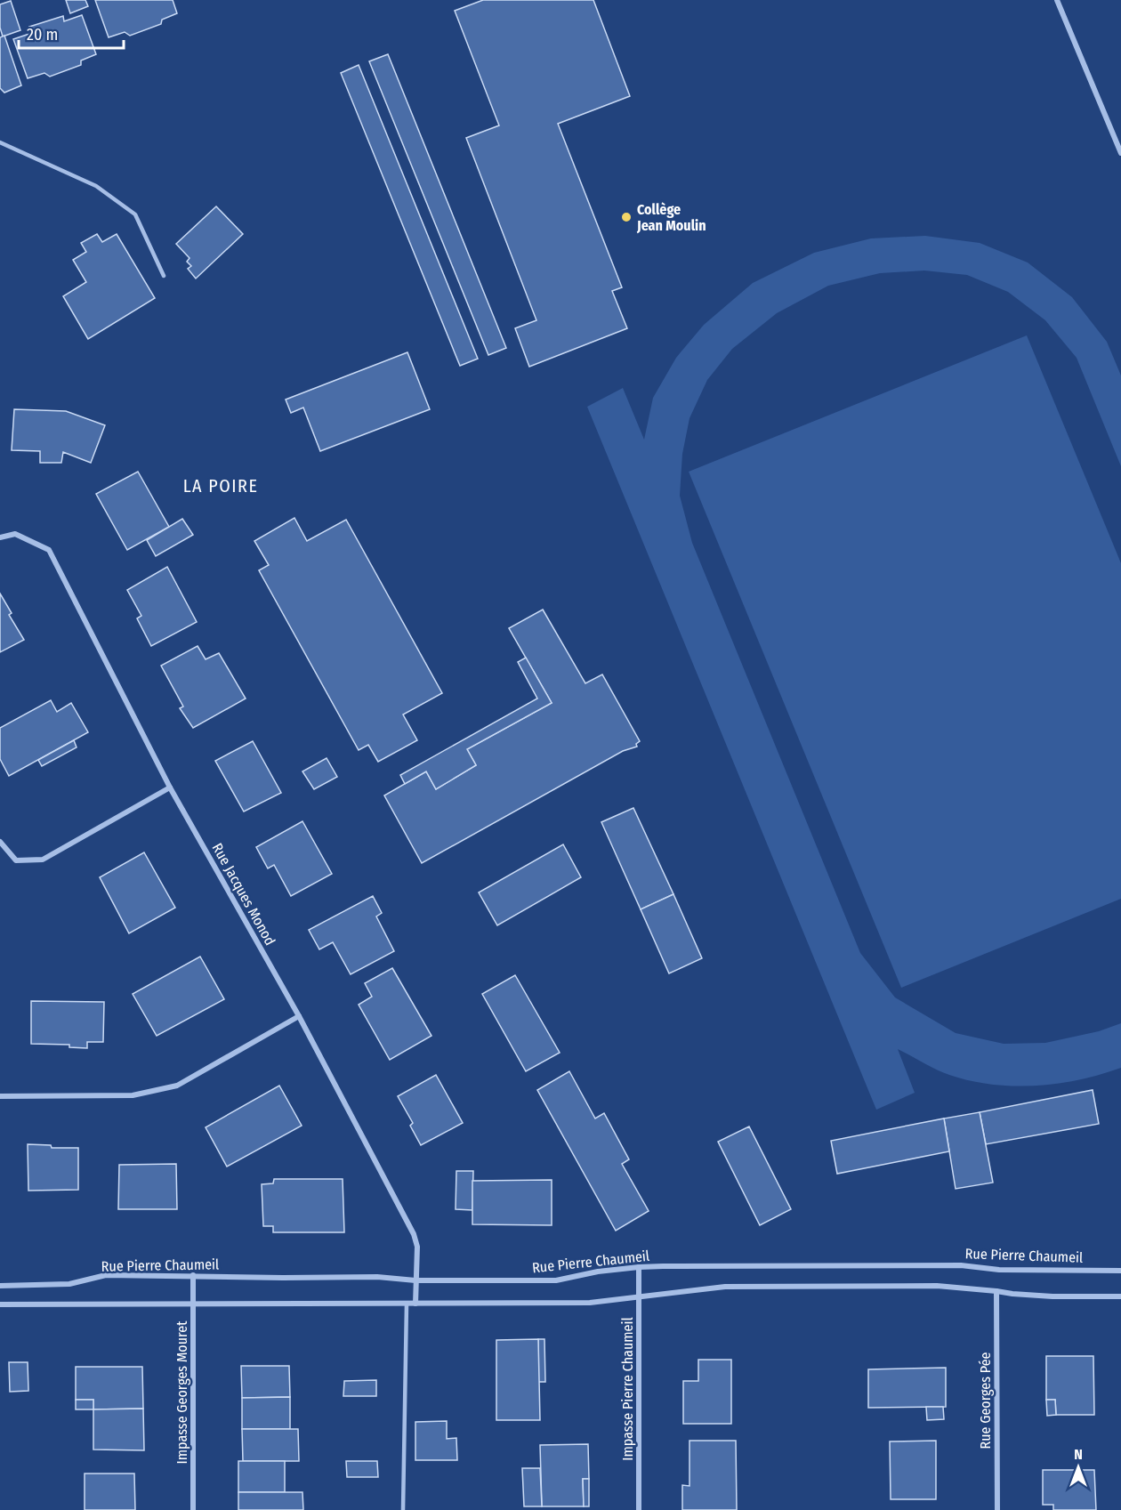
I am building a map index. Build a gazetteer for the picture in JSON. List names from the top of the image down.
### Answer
{
  "streets": {
    "street": [
      "Rue Jacques Monod",
      "Rue Pierre Chaumeil",
      "Impasse Pierre Chaumeil",
      "Impasse Georges Mouret",
      "Rue Georges Pée"
    ]
  },
  "crossings": [
    ["Rue Jacques Monod", "Rue Pierre Chaumeil"],
    ["Rue Pierre Chaumeil", "Impasse Pierre Chaumeil"],
    ["Rue Pierre Chaumeil", "Impasse Georges Mouret"]
  ],
  "districts": ["LA POIRE"],
  "places": ["Collège Jean Moulin"],
  "scale_bar": "20 m",
  "north": "top"
}
